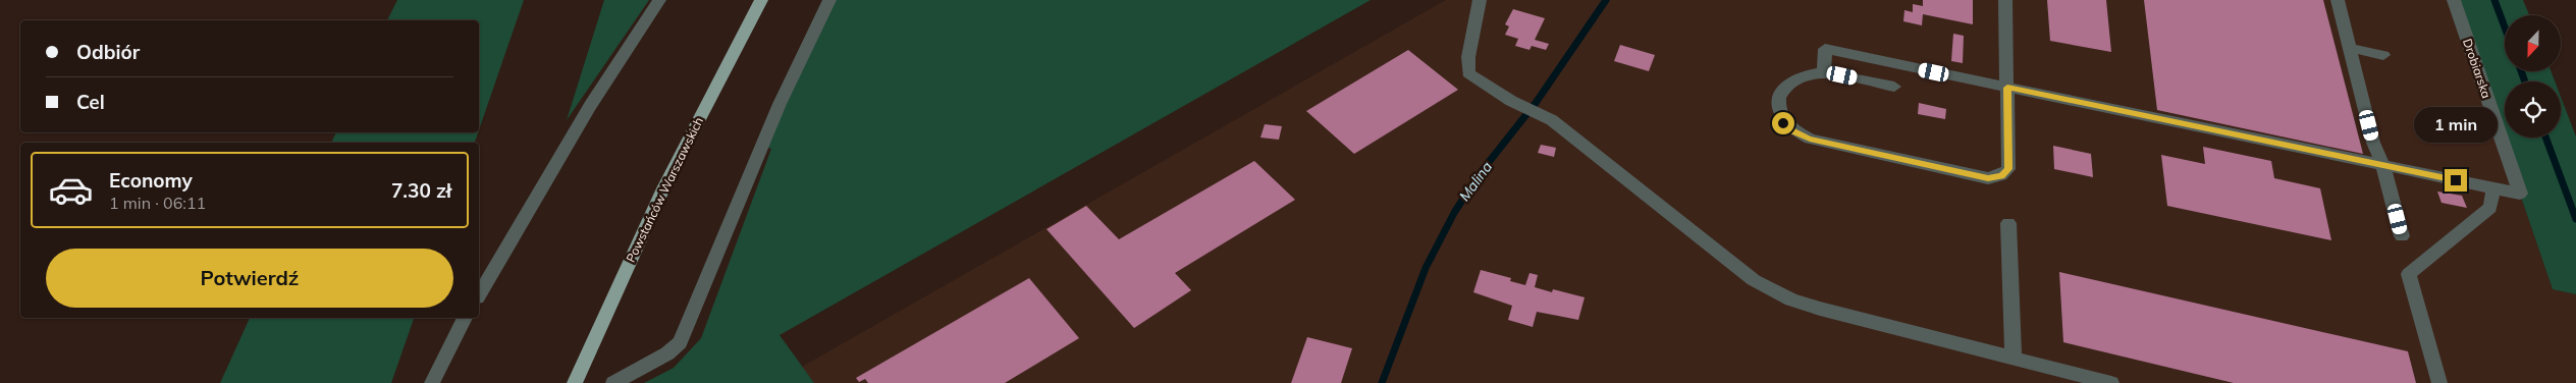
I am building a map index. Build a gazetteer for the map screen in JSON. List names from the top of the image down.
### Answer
{
  "streets": {
    "main road": ["Powstańców Warszawskich"],
    "street": ["Drobiarska"]
  },
  "water": ["Malina"],
  "north": "bottom",
  "page": {
    "banner": ["Odbiór", "Cel"],
    "bubble": "1 min",
    "list": [
      {
        "name": "Economy",
        "note": "1 min · 06:11",
        "value": "7.30 zł"
      }
    ],
    "buttons": "Potwierdź"
  }
}
